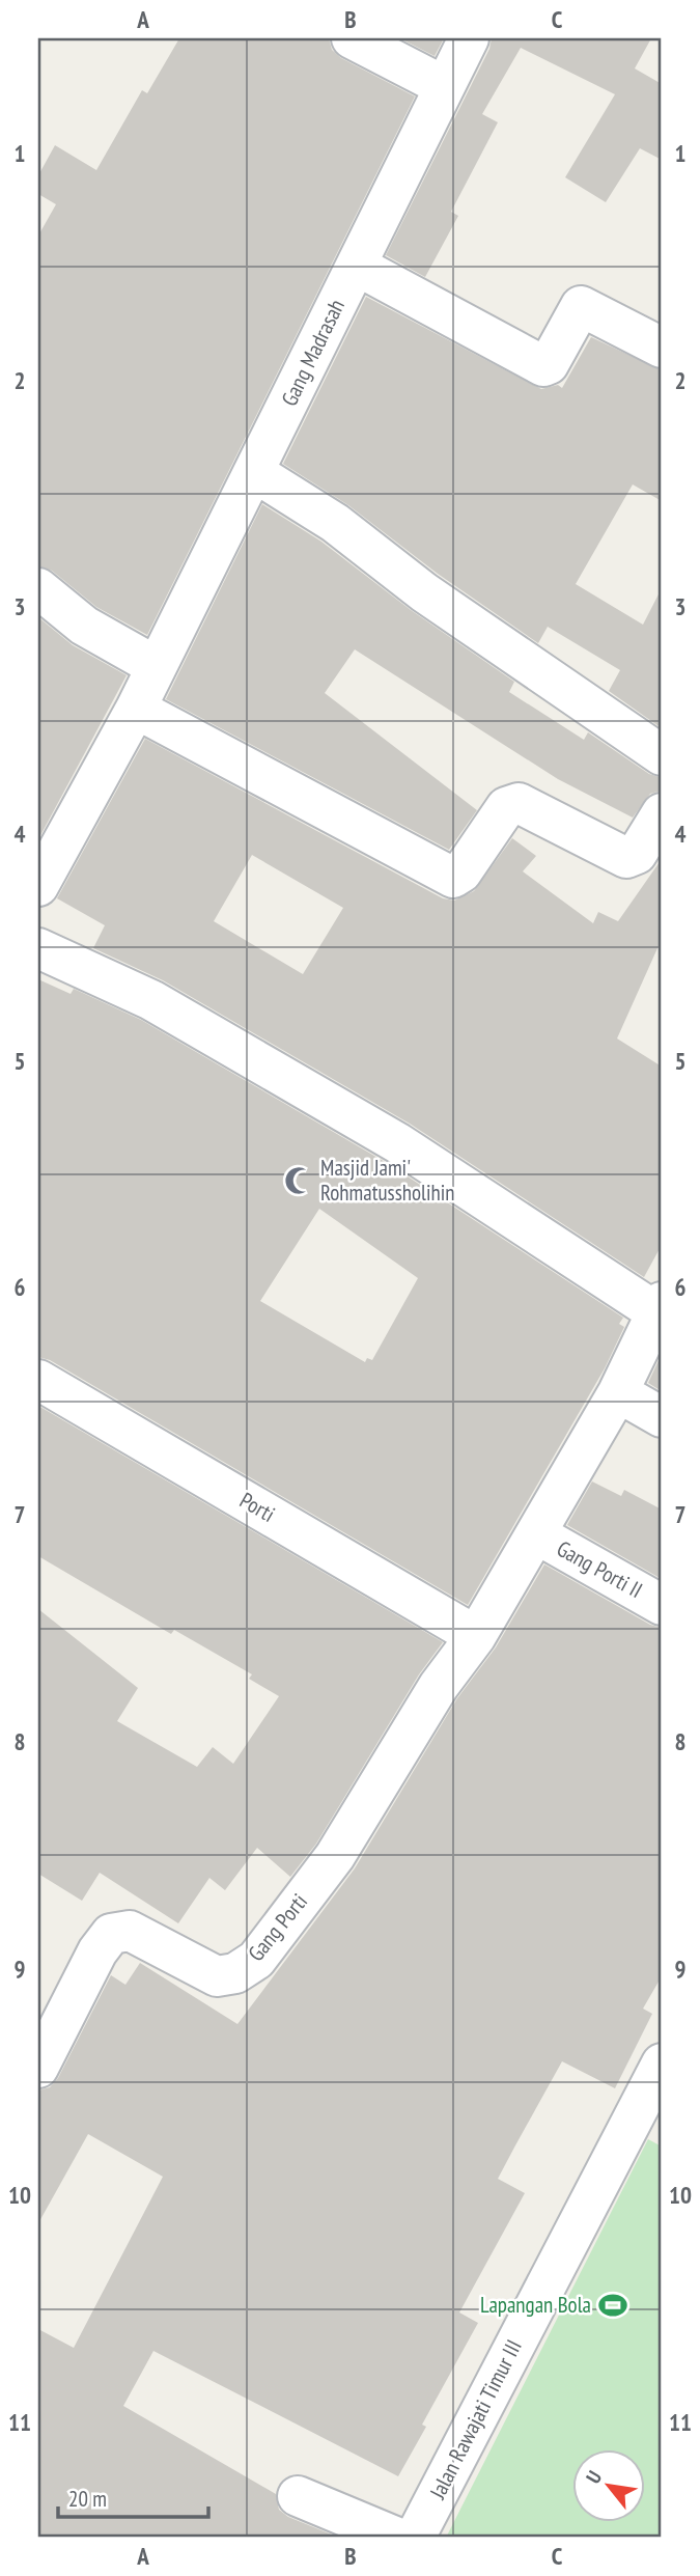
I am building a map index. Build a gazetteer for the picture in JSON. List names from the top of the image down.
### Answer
{
  "streets": {
    "street": [
      "Gang Madrasah",
      "Porti",
      "Gang Porti II",
      "Gang Porti",
      "Jalan Rawajati Timur III"
    ]
  },
  "crossings": [
    ["Porti", "Gang Porti"]
  ],
  "places": {
    "mosque": ["Masjid Jami' Rohmatussholihin"],
    "sports": ["Lapangan Bola"]
  },
  "scale_bar": "20 m",
  "north": "top left",
  "grid": {
    "columns": ["A", "B", "C"],
    "rows": [
      "1",
      "2",
      "3",
      "4",
      "5",
      "6",
      "7",
      "8",
      "9",
      "10",
      "11"
    ]
  }
}
